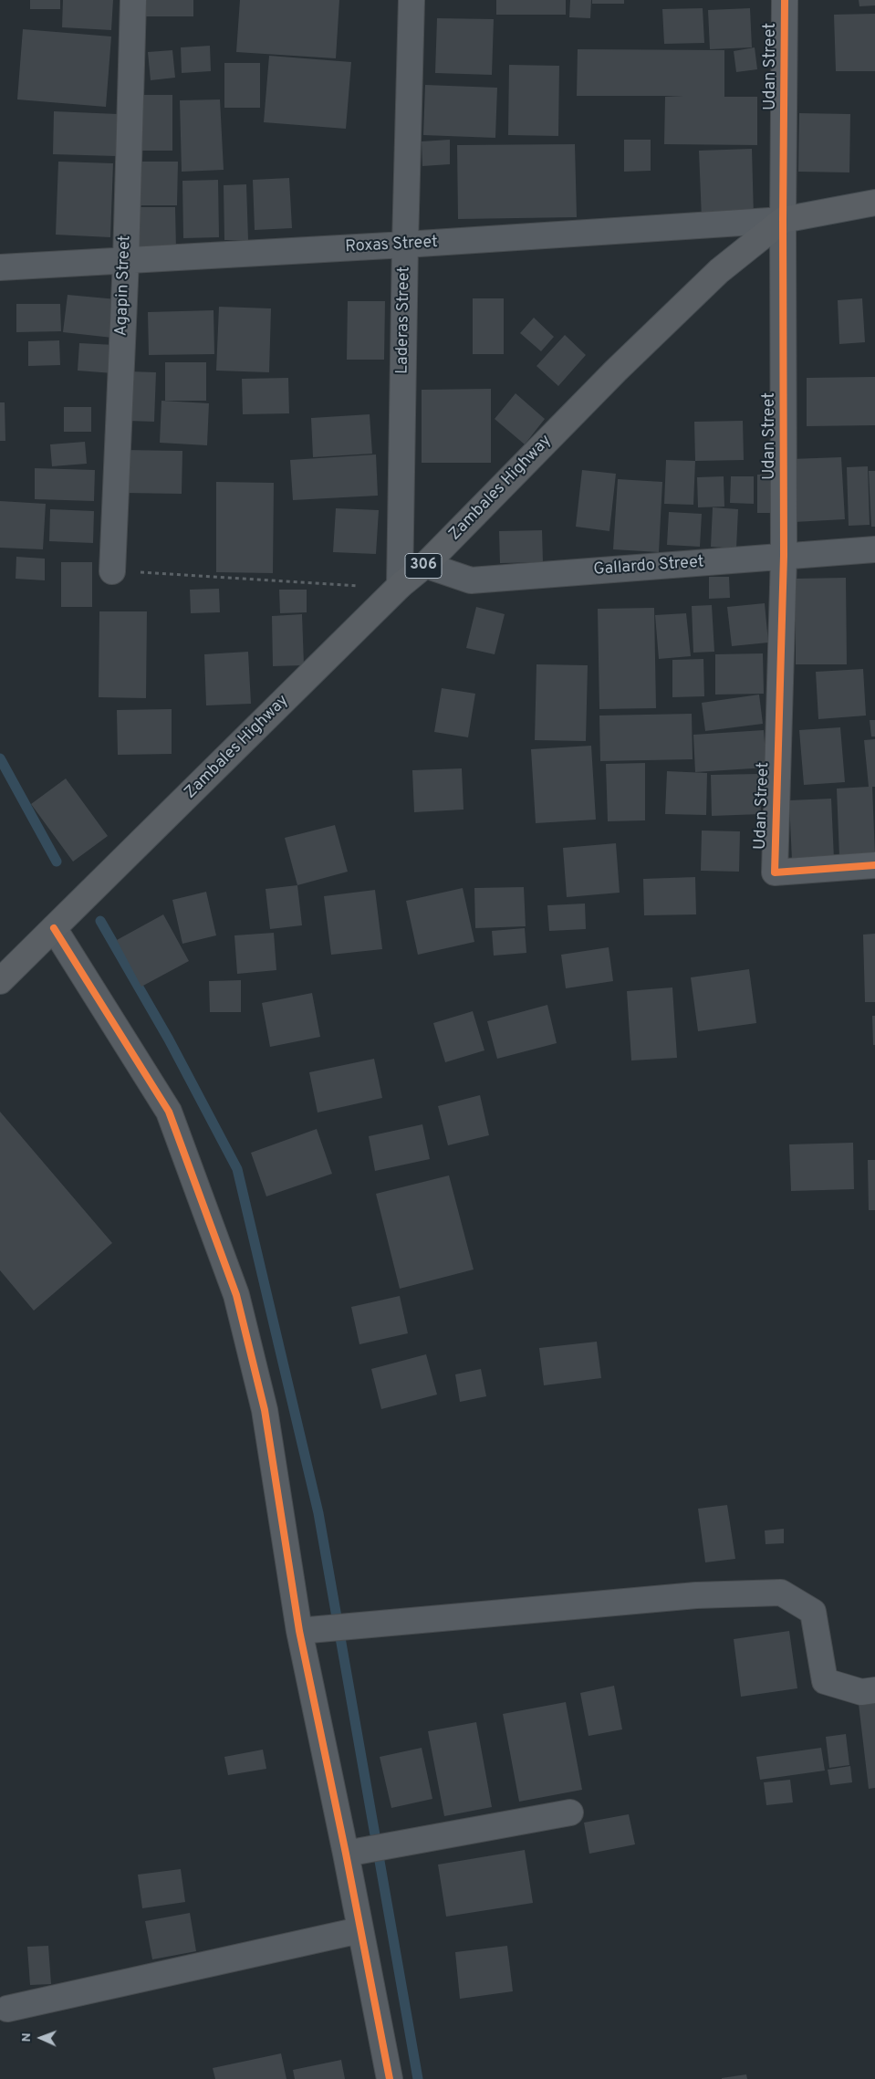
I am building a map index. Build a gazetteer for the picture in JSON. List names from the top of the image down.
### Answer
{
  "streets": {
    "main road": ["Zambales Highway", "306"],
    "street": [
      "Udan Street",
      "Roxas Street",
      "Agapin Street",
      "Laderas Street",
      "Gallardo Street"
    ]
  },
  "crossings": [
    ["Udan Street", "Roxas Street"],
    ["Udan Street", "Zambales Highway"],
    ["Udan Street", "Gallardo Street"],
    ["Roxas Street", "Agapin Street"],
    ["Roxas Street", "Laderas Street"],
    ["Roxas Street", "Zambales Highway"],
    ["Laderas Street", "Zambales Highway"],
    ["Zambales Highway", "Gallardo Street"]
  ],
  "north": "left"
}
